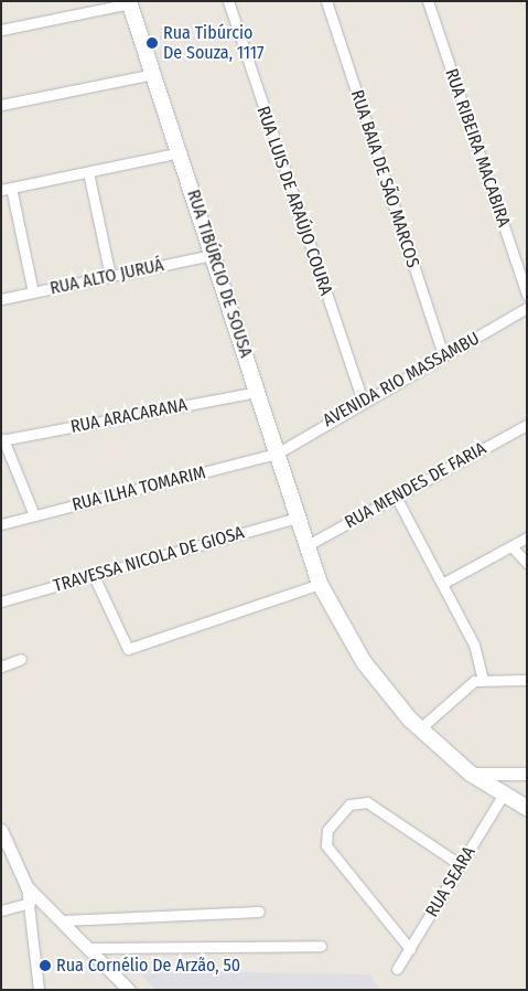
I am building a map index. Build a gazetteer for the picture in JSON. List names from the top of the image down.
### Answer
{
  "streets": {
    "main road": ["RUA TIBÚRCIO DE SOUSA"],
    "street": [
      "RUA RIBEIRA MACABIRA",
      "RUA BAIA DE SÃO MARCOS",
      "RUA LUIS DE ARAÚJO COURA",
      "RUA ALTO JURUÁ",
      "AVENIDA RIO MASSAMBU",
      "RUA ARACARANA",
      "RUA MENDES DE FARIA",
      "RUA ILHA TOMARIM",
      "TRAVESSA NICOLA DE GIOSA",
      "RUA SEARA"
    ]
  },
  "crossings": [
    ["RUA BAIA DE SÃO MARCOS", "AVENIDA RIO MASSAMBU"],
    ["RUA LUIS DE ARAÚJO COURA", "AVENIDA RIO MASSAMBU"],
    ["RUA TIBÚRCIO DE SOUSA", "RUA ALTO JURUÁ"],
    ["RUA TIBÚRCIO DE SOUSA", "AVENIDA RIO MASSAMBU"],
    ["RUA TIBÚRCIO DE SOUSA", "RUA ARACARANA"],
    ["RUA TIBÚRCIO DE SOUSA", "RUA MENDES DE FARIA"],
    ["RUA TIBÚRCIO DE SOUSA", "RUA ILHA TOMARIM"],
    ["RUA TIBÚRCIO DE SOUSA", "TRAVESSA NICOLA DE GIOSA"],
    ["RUA TIBÚRCIO DE SOUSA", "RUA SEARA"],
    ["AVENIDA RIO MASSAMBU", "RUA ILHA TOMARIM"]
  ],
  "places": ["Rua Tibúrcio De Souza, 1117", "Rua Cornélio De Arzão, 50"]
}
